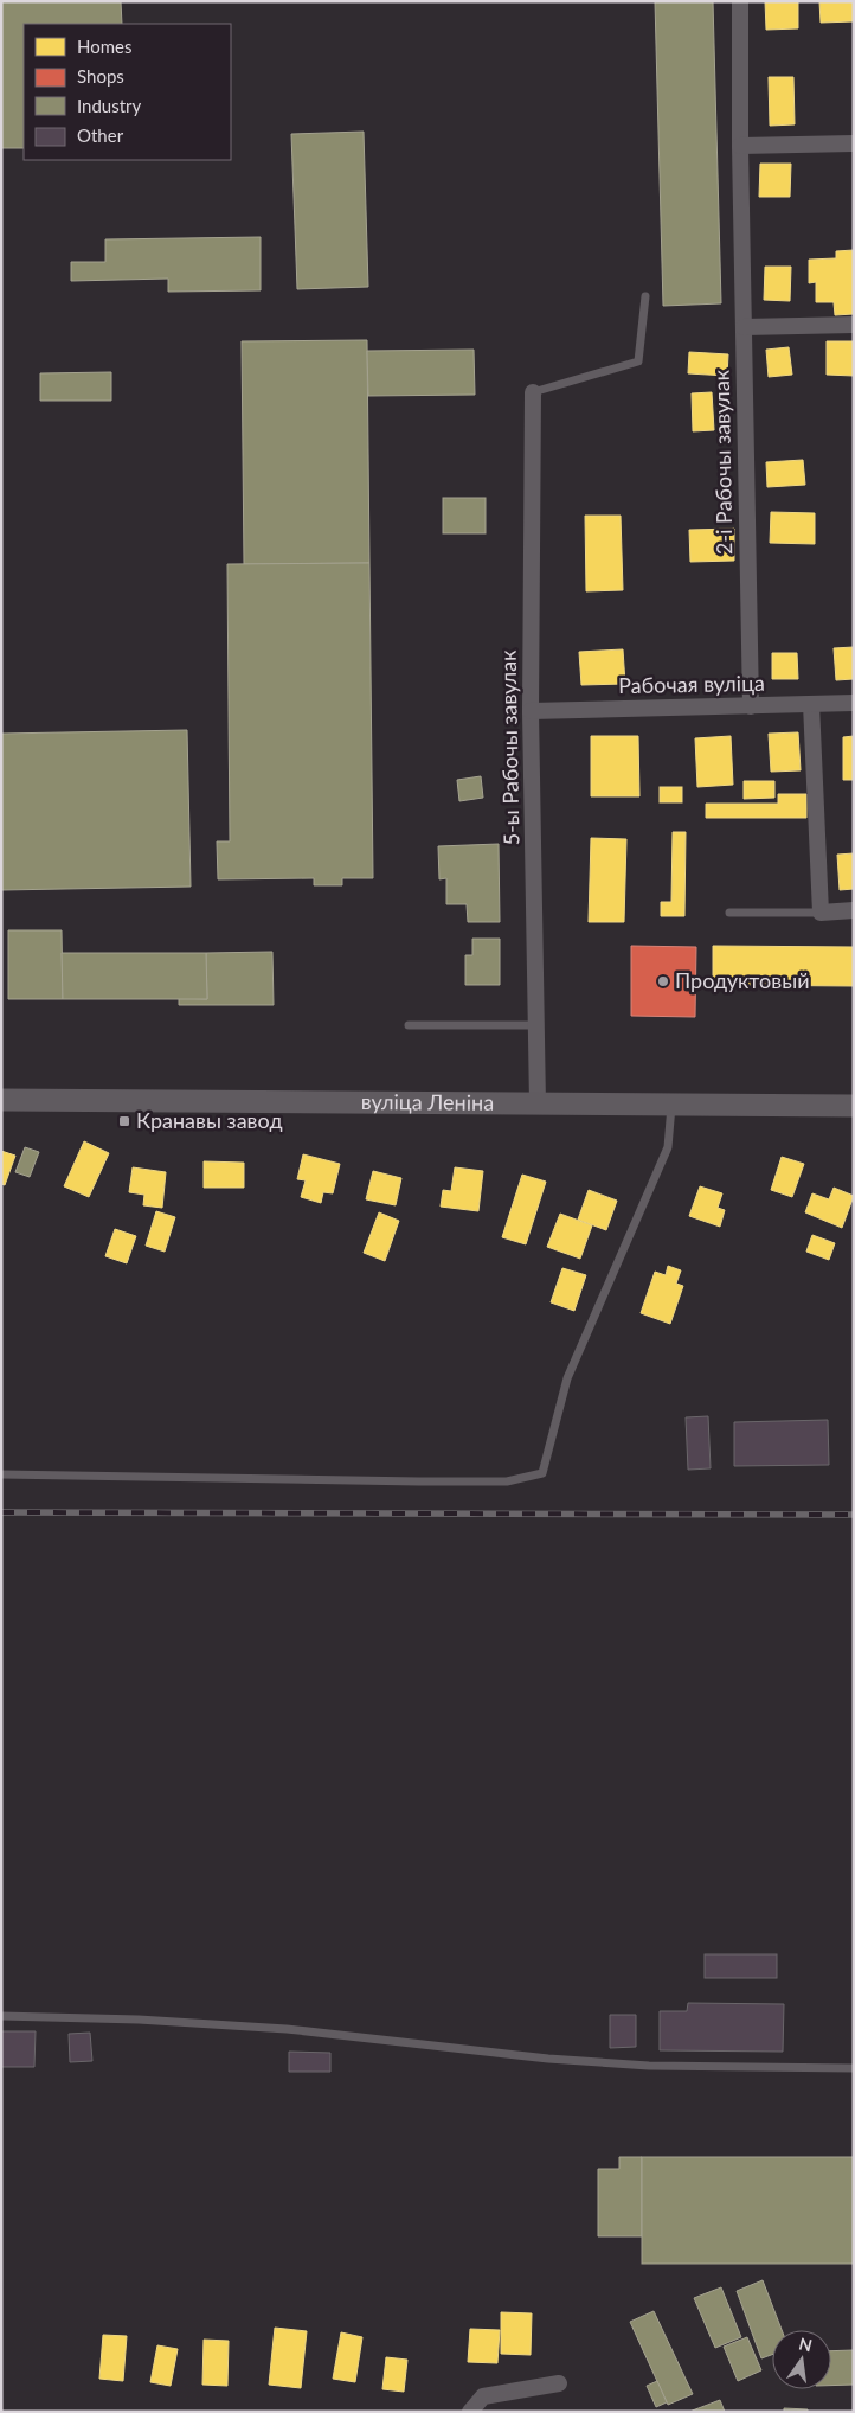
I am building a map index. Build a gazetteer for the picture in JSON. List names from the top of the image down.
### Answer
{
  "streets": {
    "main road": ["вуліца Леніна"],
    "street": ["2-і Рабочы завулак", "Рабочая вуліца", "5-ы Рабочы завулак"]
  },
  "crossings": [
    ["2-і Рабочы завулак", "Рабочая вуліца"],
    ["Рабочая вуліца", "5-ы Рабочы завулак"],
    ["5-ы Рабочы завулак", "вуліца Леніна"]
  ],
  "places": {
    "other": ["Продуктовый"],
    "transit": ["Кранавы завод"]
  },
  "legend": [
    "Homes",
    "Shops",
    "Industry",
    "Other"
  ],
  "north": "top"
}
